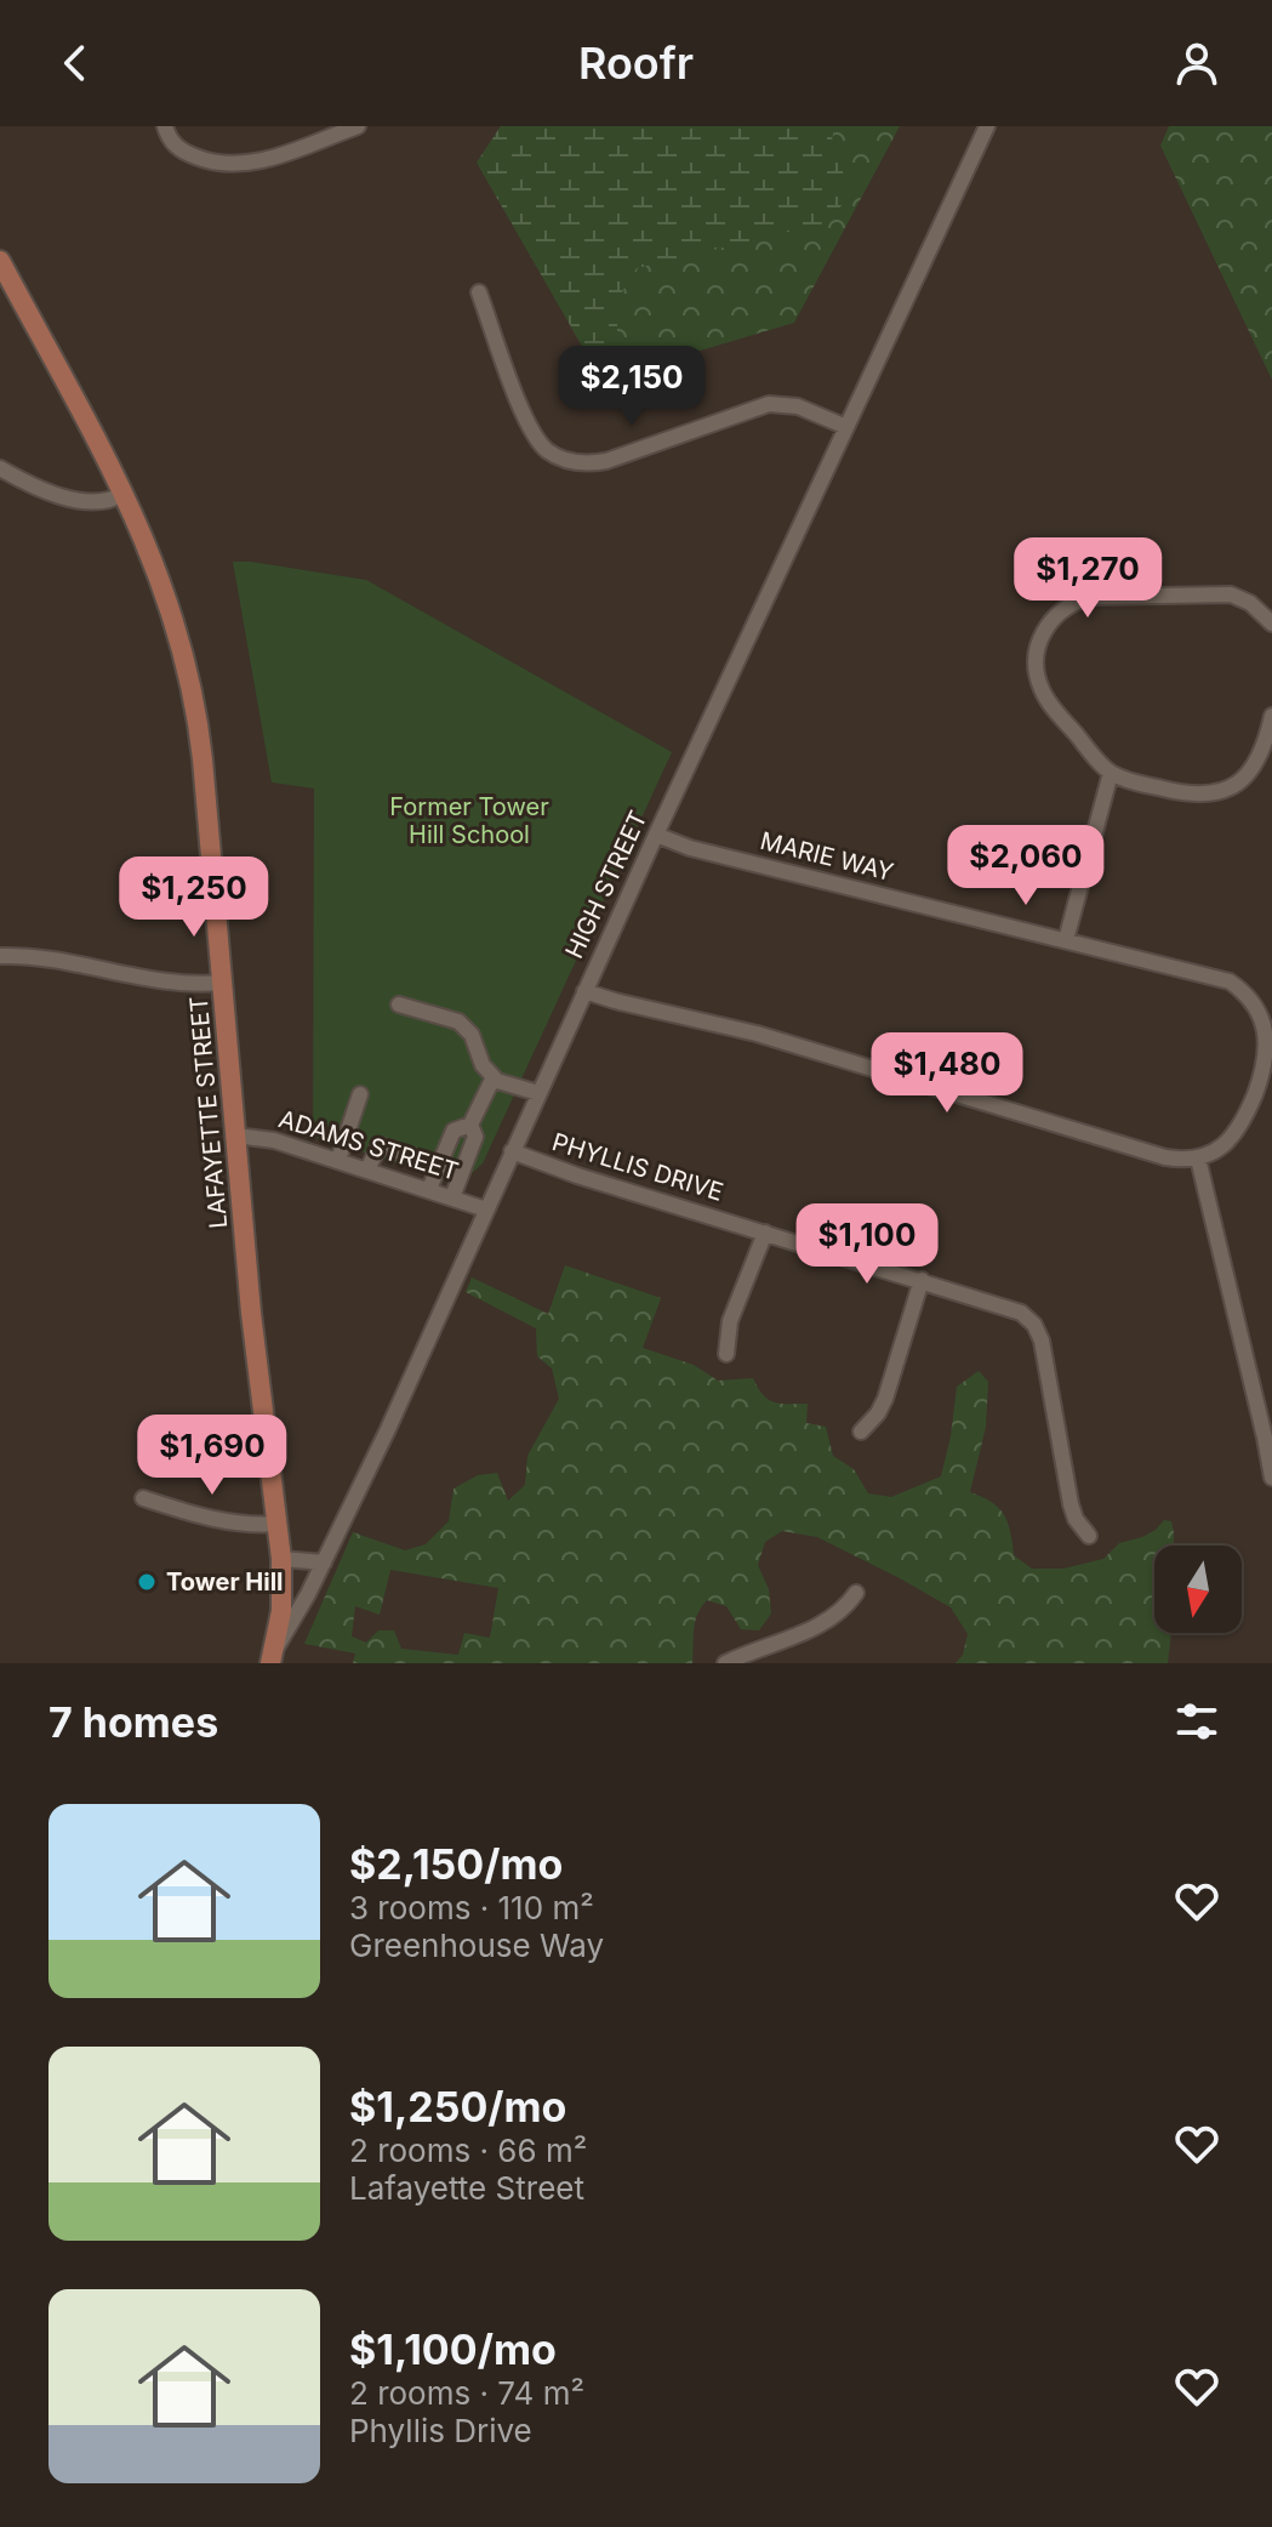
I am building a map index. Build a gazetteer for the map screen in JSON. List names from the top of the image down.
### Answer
{
  "streets": {
    "main road": ["LAFAYETTE STREET"],
    "street": [
      "MARIE WAY",
      "HIGH STREET",
      "ADAMS STREET",
      "PHYLLIS DRIVE"
    ]
  },
  "crossings": [
    ["MARIE WAY", "HIGH STREET"],
    ["HIGH STREET", "LAFAYETTE STREET"],
    ["HIGH STREET", "ADAMS STREET"],
    ["HIGH STREET", "PHYLLIS DRIVE"],
    ["LAFAYETTE STREET", "ADAMS STREET"]
  ],
  "parks": ["Former Tower Hill School"],
  "places": ["Tower Hill"],
  "north": "bottom",
  "page": {
    "header": "Roofr",
    "price": [
      "$2,150",
      "$1,270",
      "$2,060",
      "$1,250",
      "$1,480",
      "$1,100",
      "$1,690"
    ],
    "heading": "7 homes",
    "list": [
      {
        "name": "$2,150/mo",
        "note": "3 rooms · 110 m² · Greenhouse Way"
      },
      {
        "name": "$1,250/mo",
        "note": "2 rooms · 66 m² · Lafayette Street"
      },
      {
        "name": "$1,100/mo",
        "note": "2 rooms · 74 m² · Phyllis Drive"
      }
    ]
  }
}
